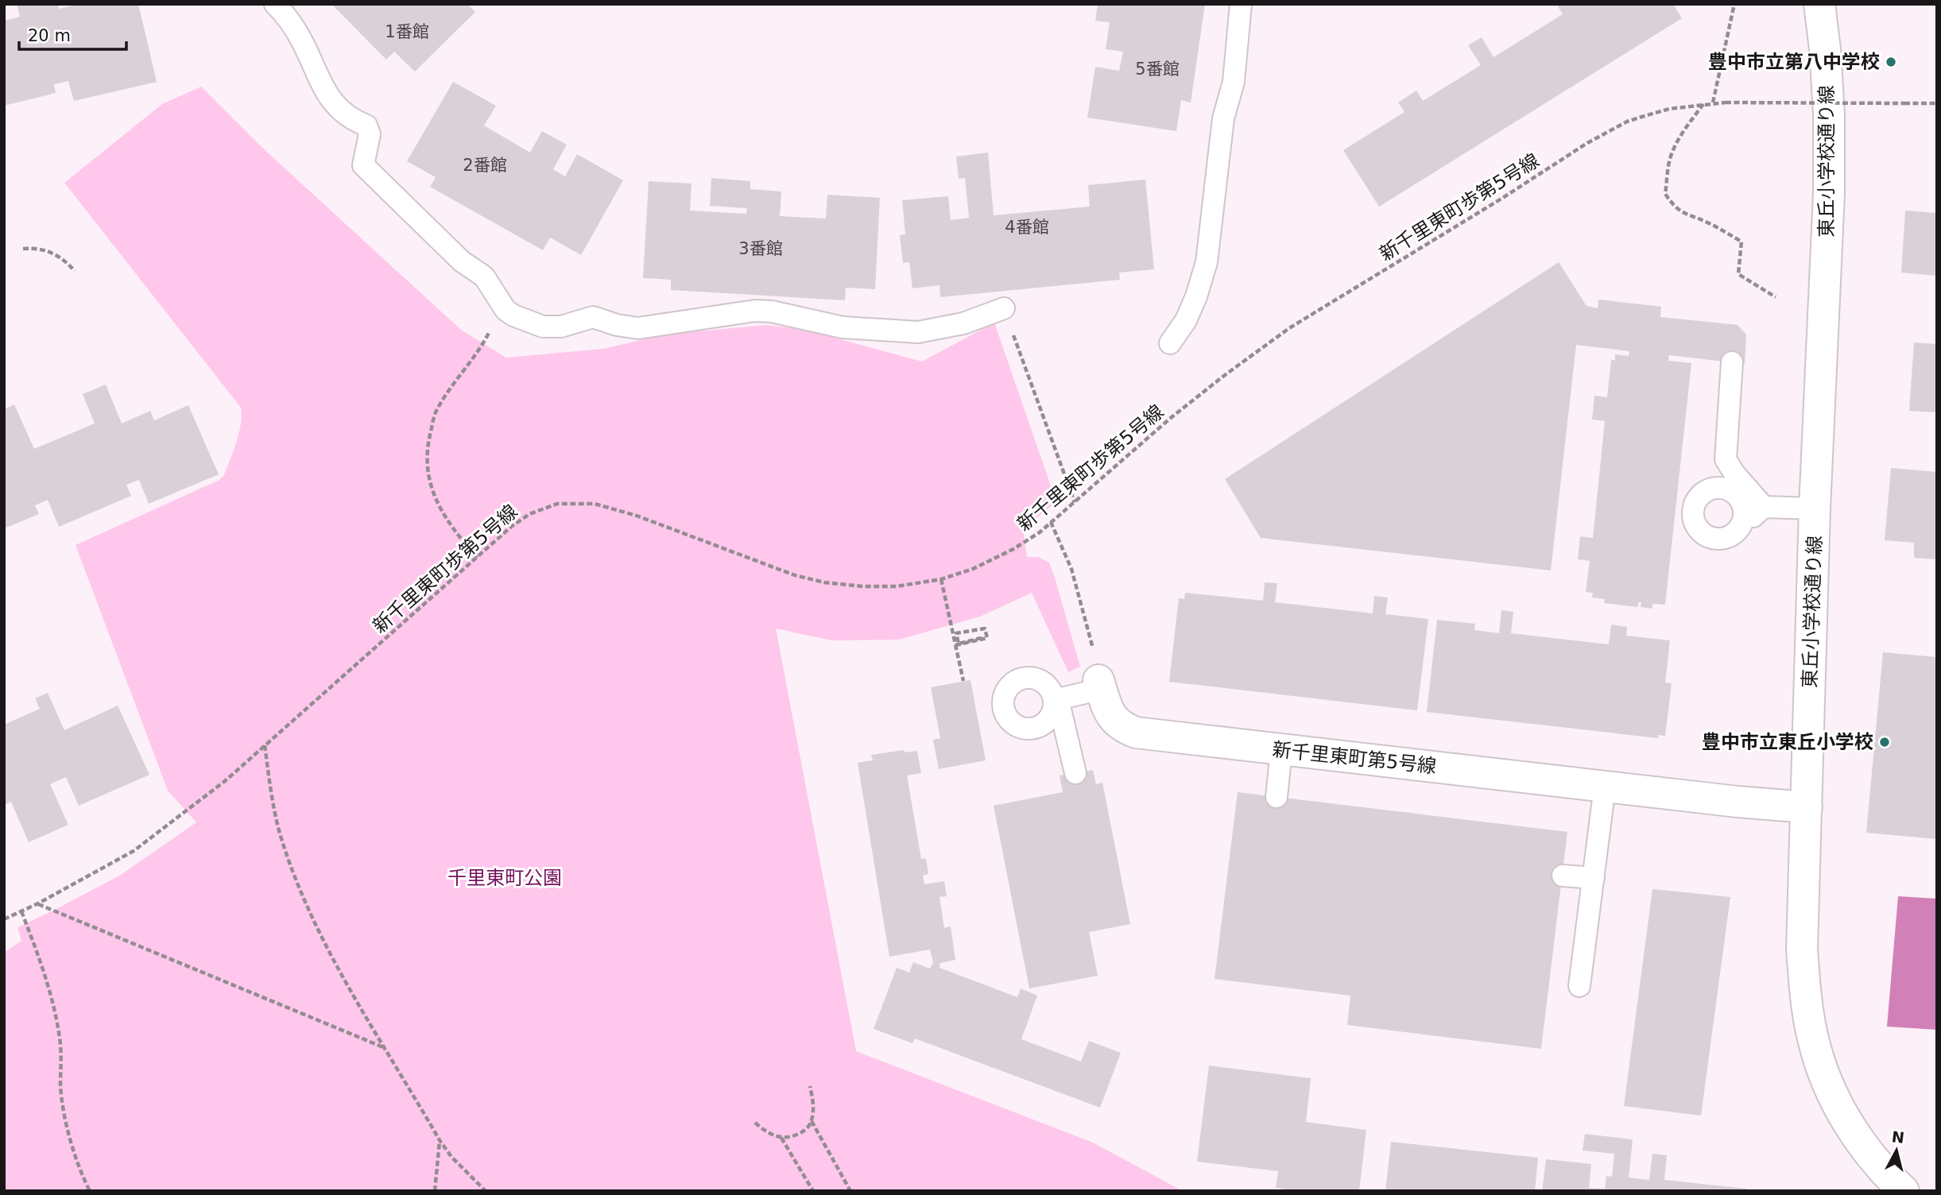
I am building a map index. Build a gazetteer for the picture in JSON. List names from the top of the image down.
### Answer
{
  "streets": {
    "street": ["東丘小学校通り線", "新千里東町第5号線"],
    "path": ["新千里東町歩第5号線"]
  },
  "crossings": [
    ["東丘小学校通り線", "新千里東町第5号線"]
  ],
  "parks": ["千里東町公園"],
  "places": ["豊中市立第八中学校", "豊中市立東丘小学校"],
  "house_numbers": [
    "1番館",
    "5番館",
    "2番館",
    "4番館",
    "3番館"
  ],
  "scale_bar": "20 m",
  "north": "top"
}
